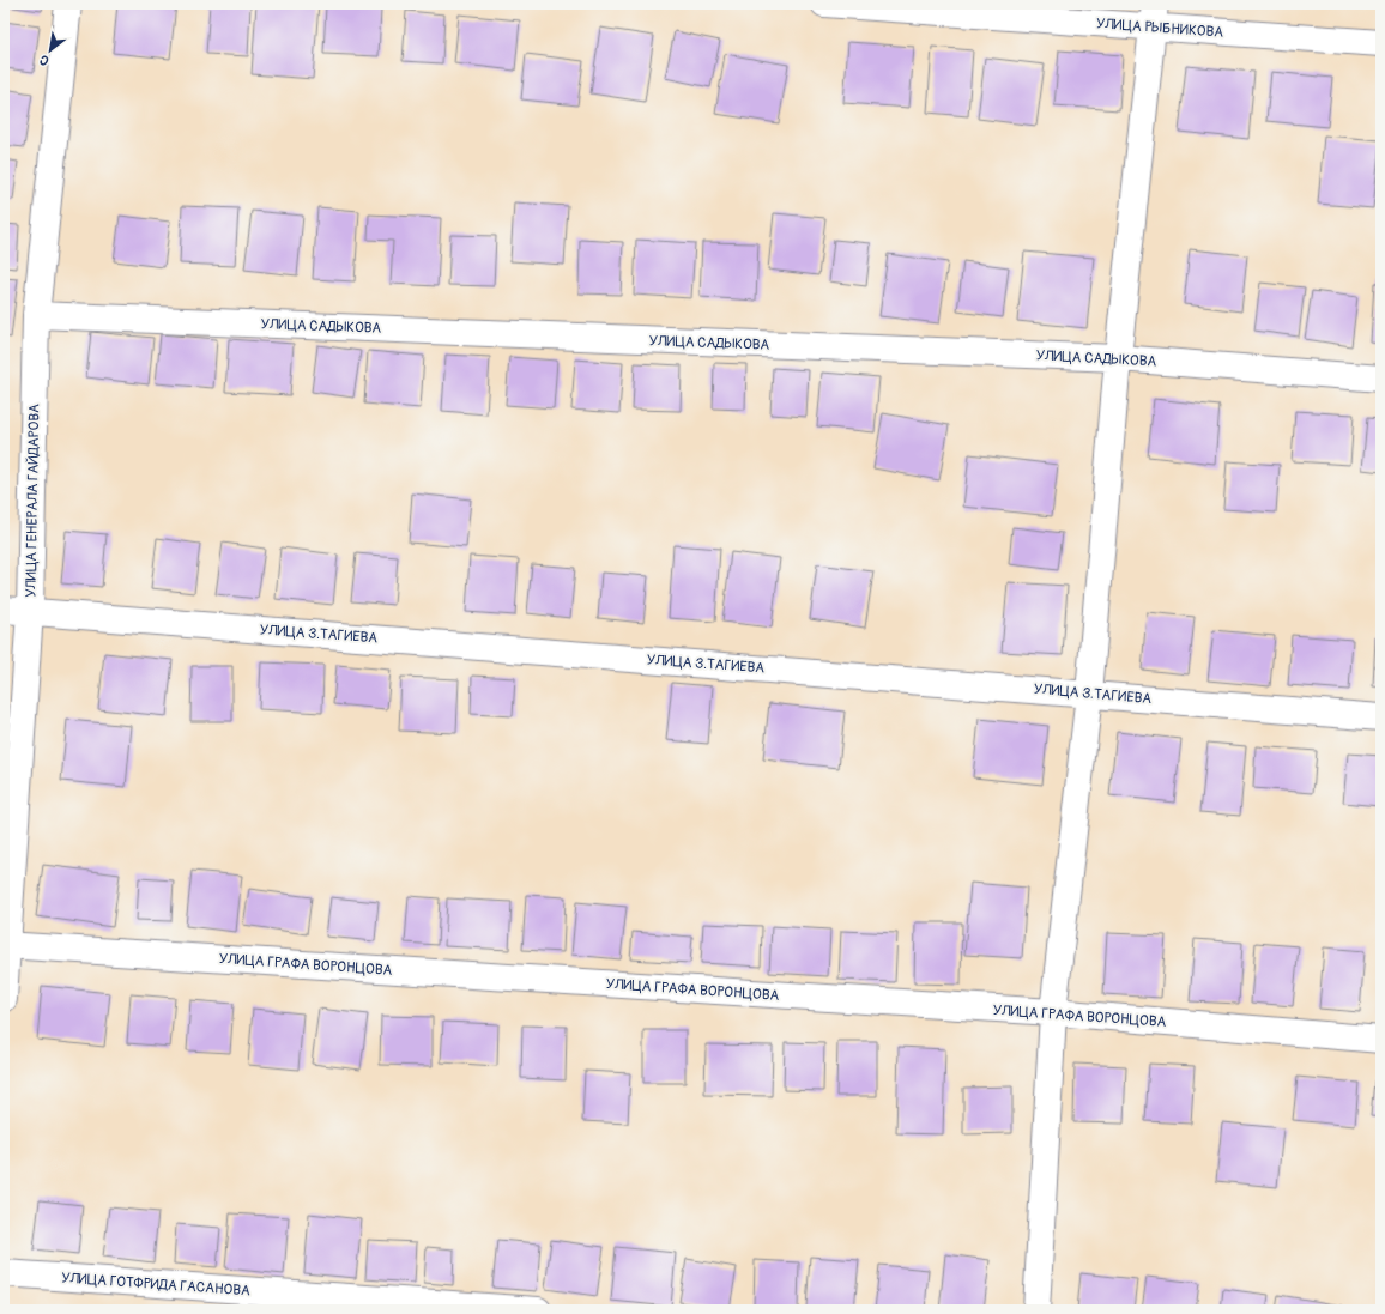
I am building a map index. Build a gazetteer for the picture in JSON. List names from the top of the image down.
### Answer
{
  "streets": {
    "street": [
      "УЛИЦА РЫБНИКОВА",
      "УЛИЦА САДЫКОВА",
      "УЛИЦА ГЕНЕРАЛА ГАЙДАРОВА",
      "УЛИЦА З.ТАГИЕВА",
      "УЛИЦА ГРАФА ВОРОНЦОВА",
      "УЛИЦА ГОТФРИДА ГАСАНОВА"
    ]
  },
  "crossings": [
    ["УЛИЦА САДЫКОВА", "УЛИЦА ГЕНЕРАЛА ГАЙДАРОВА"],
    ["УЛИЦА ГЕНЕРАЛА ГАЙДАРОВА", "УЛИЦА З.ТАГИЕВА"],
    ["УЛИЦА ГЕНЕРАЛА ГАЙДАРОВА", "УЛИЦА ГРАФА ВОРОНЦОВА"]
  ],
  "north": "bottom left"
}
